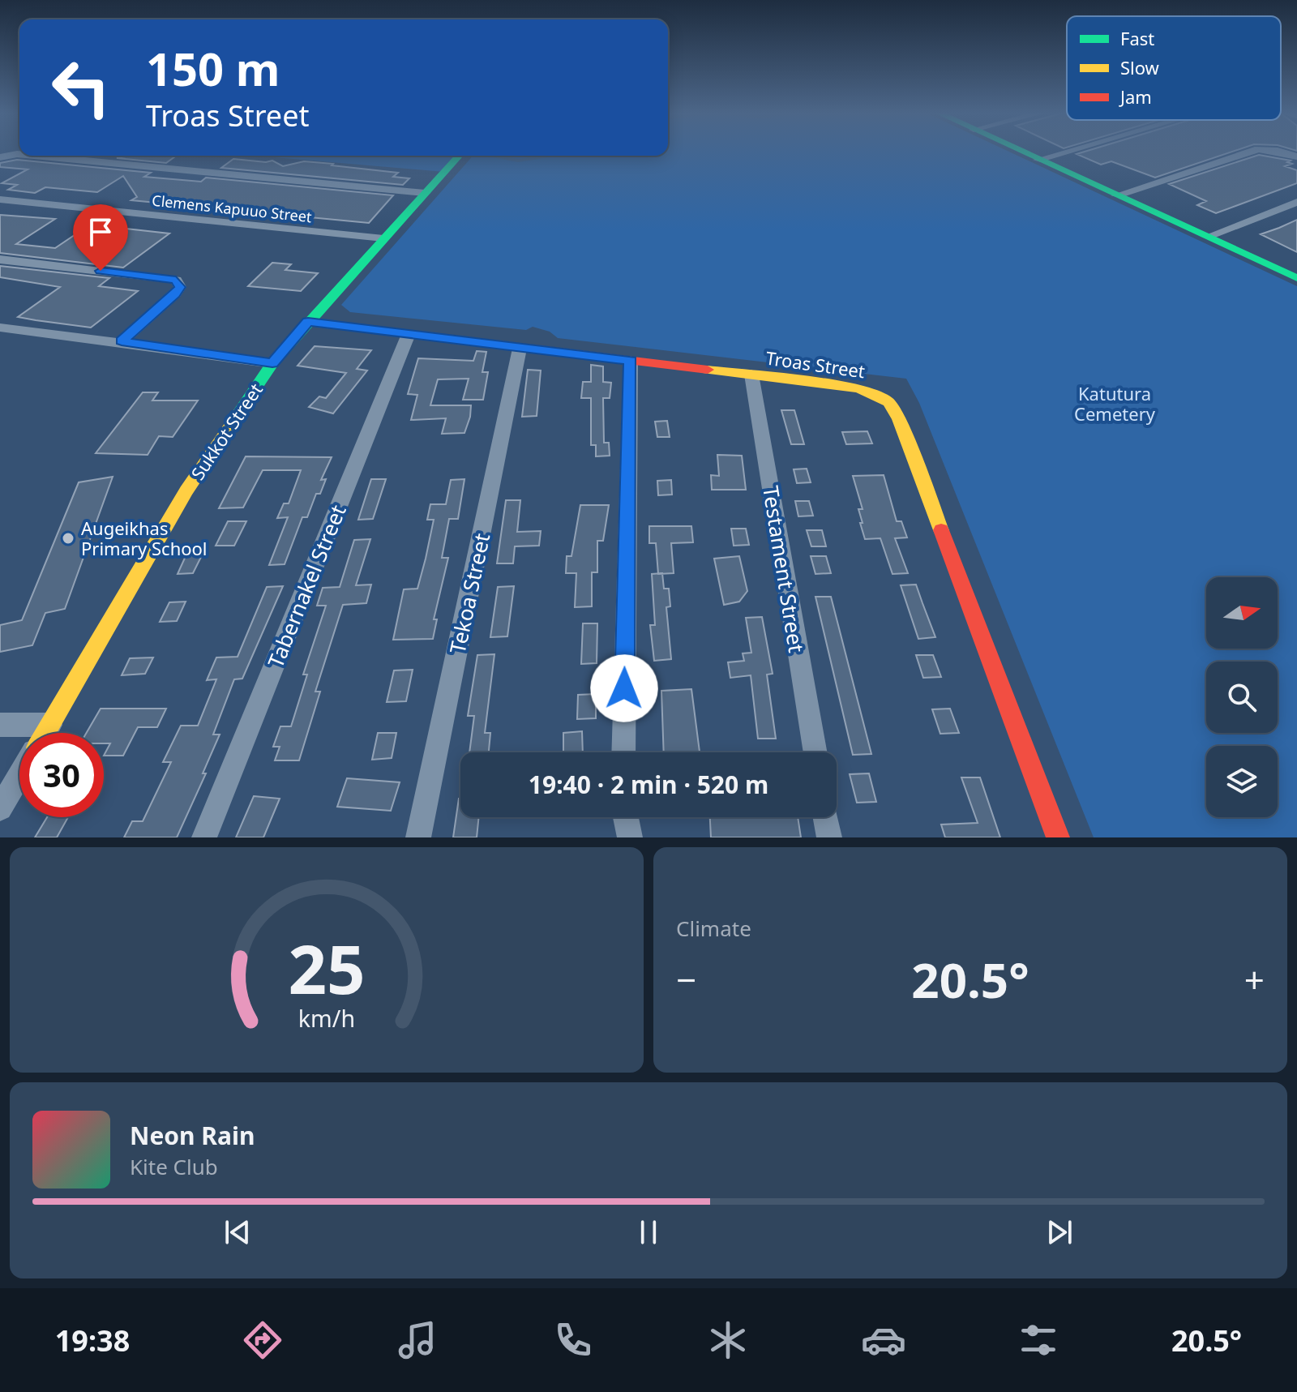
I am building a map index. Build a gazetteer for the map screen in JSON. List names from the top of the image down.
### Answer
{
  "streets": {
    "street": [
      "Clemens Kapuuo Street",
      "Troas Street",
      "Sukkot Street",
      "Testament Street",
      "Tabernakel Street",
      "Tekoa Street"
    ]
  },
  "crossings": [
    ["Clemens Kapuuo Street", "Sukkot Street"],
    ["Troas Street", "Sukkot Street"],
    ["Troas Street", "Testament Street"],
    ["Troas Street", "Tabernakel Street"],
    ["Troas Street", "Tekoa Street"]
  ],
  "parks": ["Katutura Cemetery"],
  "places": ["Augeikhas Primary School"],
  "legend": ["Fast", "Slow", "Jam"],
  "north": "right",
  "page": {
    "turn": ["150 m", "Troas Street"],
    "limit": "30",
    "trip": "19:40 · 2 min · 520 m",
    "tile": "Climate",
    "heat": ["−", "20.5°", "+"],
    "song": ["Neon Rain", "Kite Club"],
    "tabs": ["19:38", "20.5°"],
    "gauge": ["25", "km/h"]
  }
}
